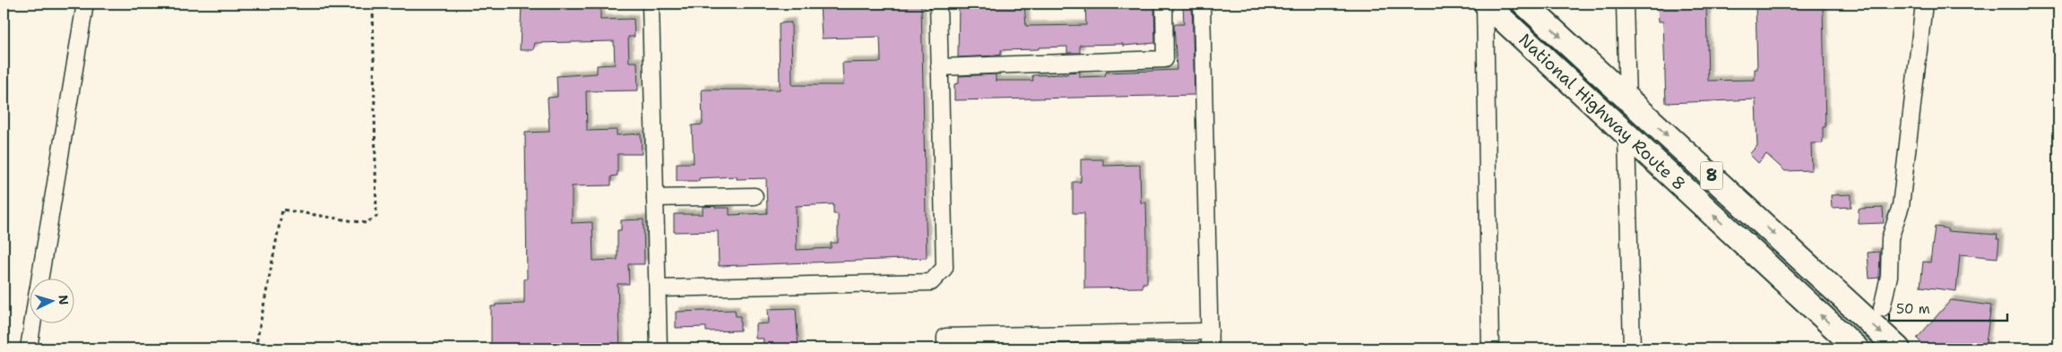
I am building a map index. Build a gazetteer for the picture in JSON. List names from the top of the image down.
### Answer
{
  "streets": {
    "highway": ["National Highway Route 8", "8"]
  },
  "scale_bar": "50 m",
  "north": "right"
}
